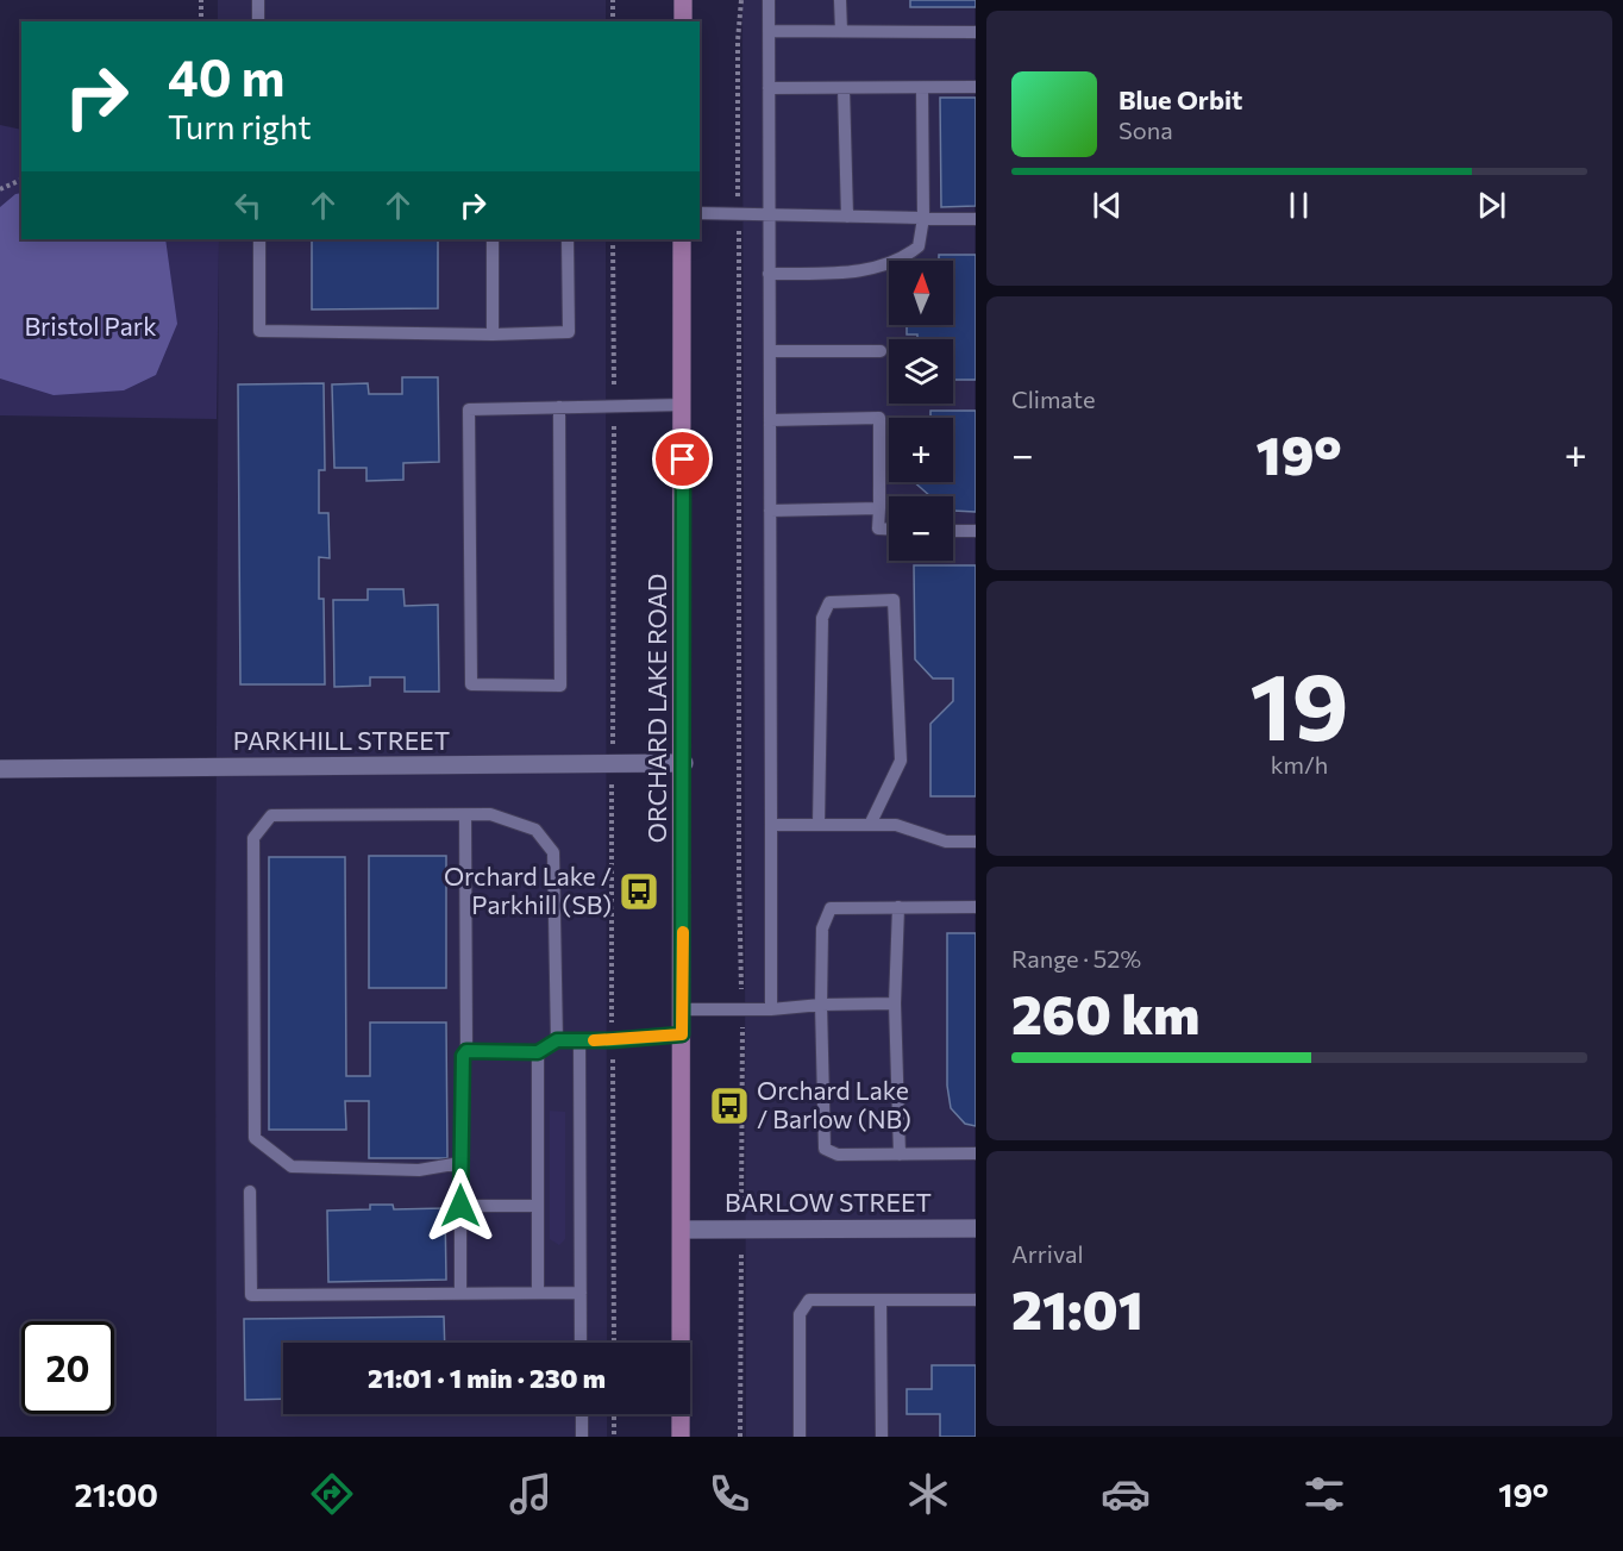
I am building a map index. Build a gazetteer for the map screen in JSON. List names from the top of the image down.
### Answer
{
  "streets": {
    "main road": ["ORCHARD LAKE ROAD"],
    "street": ["PARKHILL STREET", "BARLOW STREET"]
  },
  "crossings": [
    ["ORCHARD LAKE ROAD", "PARKHILL STREET"],
    ["ORCHARD LAKE ROAD", "BARLOW STREET"]
  ],
  "parks": ["Bristol Park"],
  "places": {
    "bus stop": ["Orchard Lake / Parkhill (SB)", "Orchard Lake / Barlow (NB)"]
  },
  "north": "top",
  "page": {
    "turn": ["40 m", "Turn right"],
    "song": ["Blue Orbit", "Sona"],
    "map_buttons": ["+", "−"],
    "tile": [
      "Climate",
      ["19", "km/h"],
      ["Range · 52%", "260 km"],
      ["Arrival", "21:01"]
    ],
    "heat": ["−", "19°", "+"],
    "limit": "20",
    "trip": "21:01 · 1 min · 230 m",
    "tabs": ["21:00", "19°"]
  }
}
